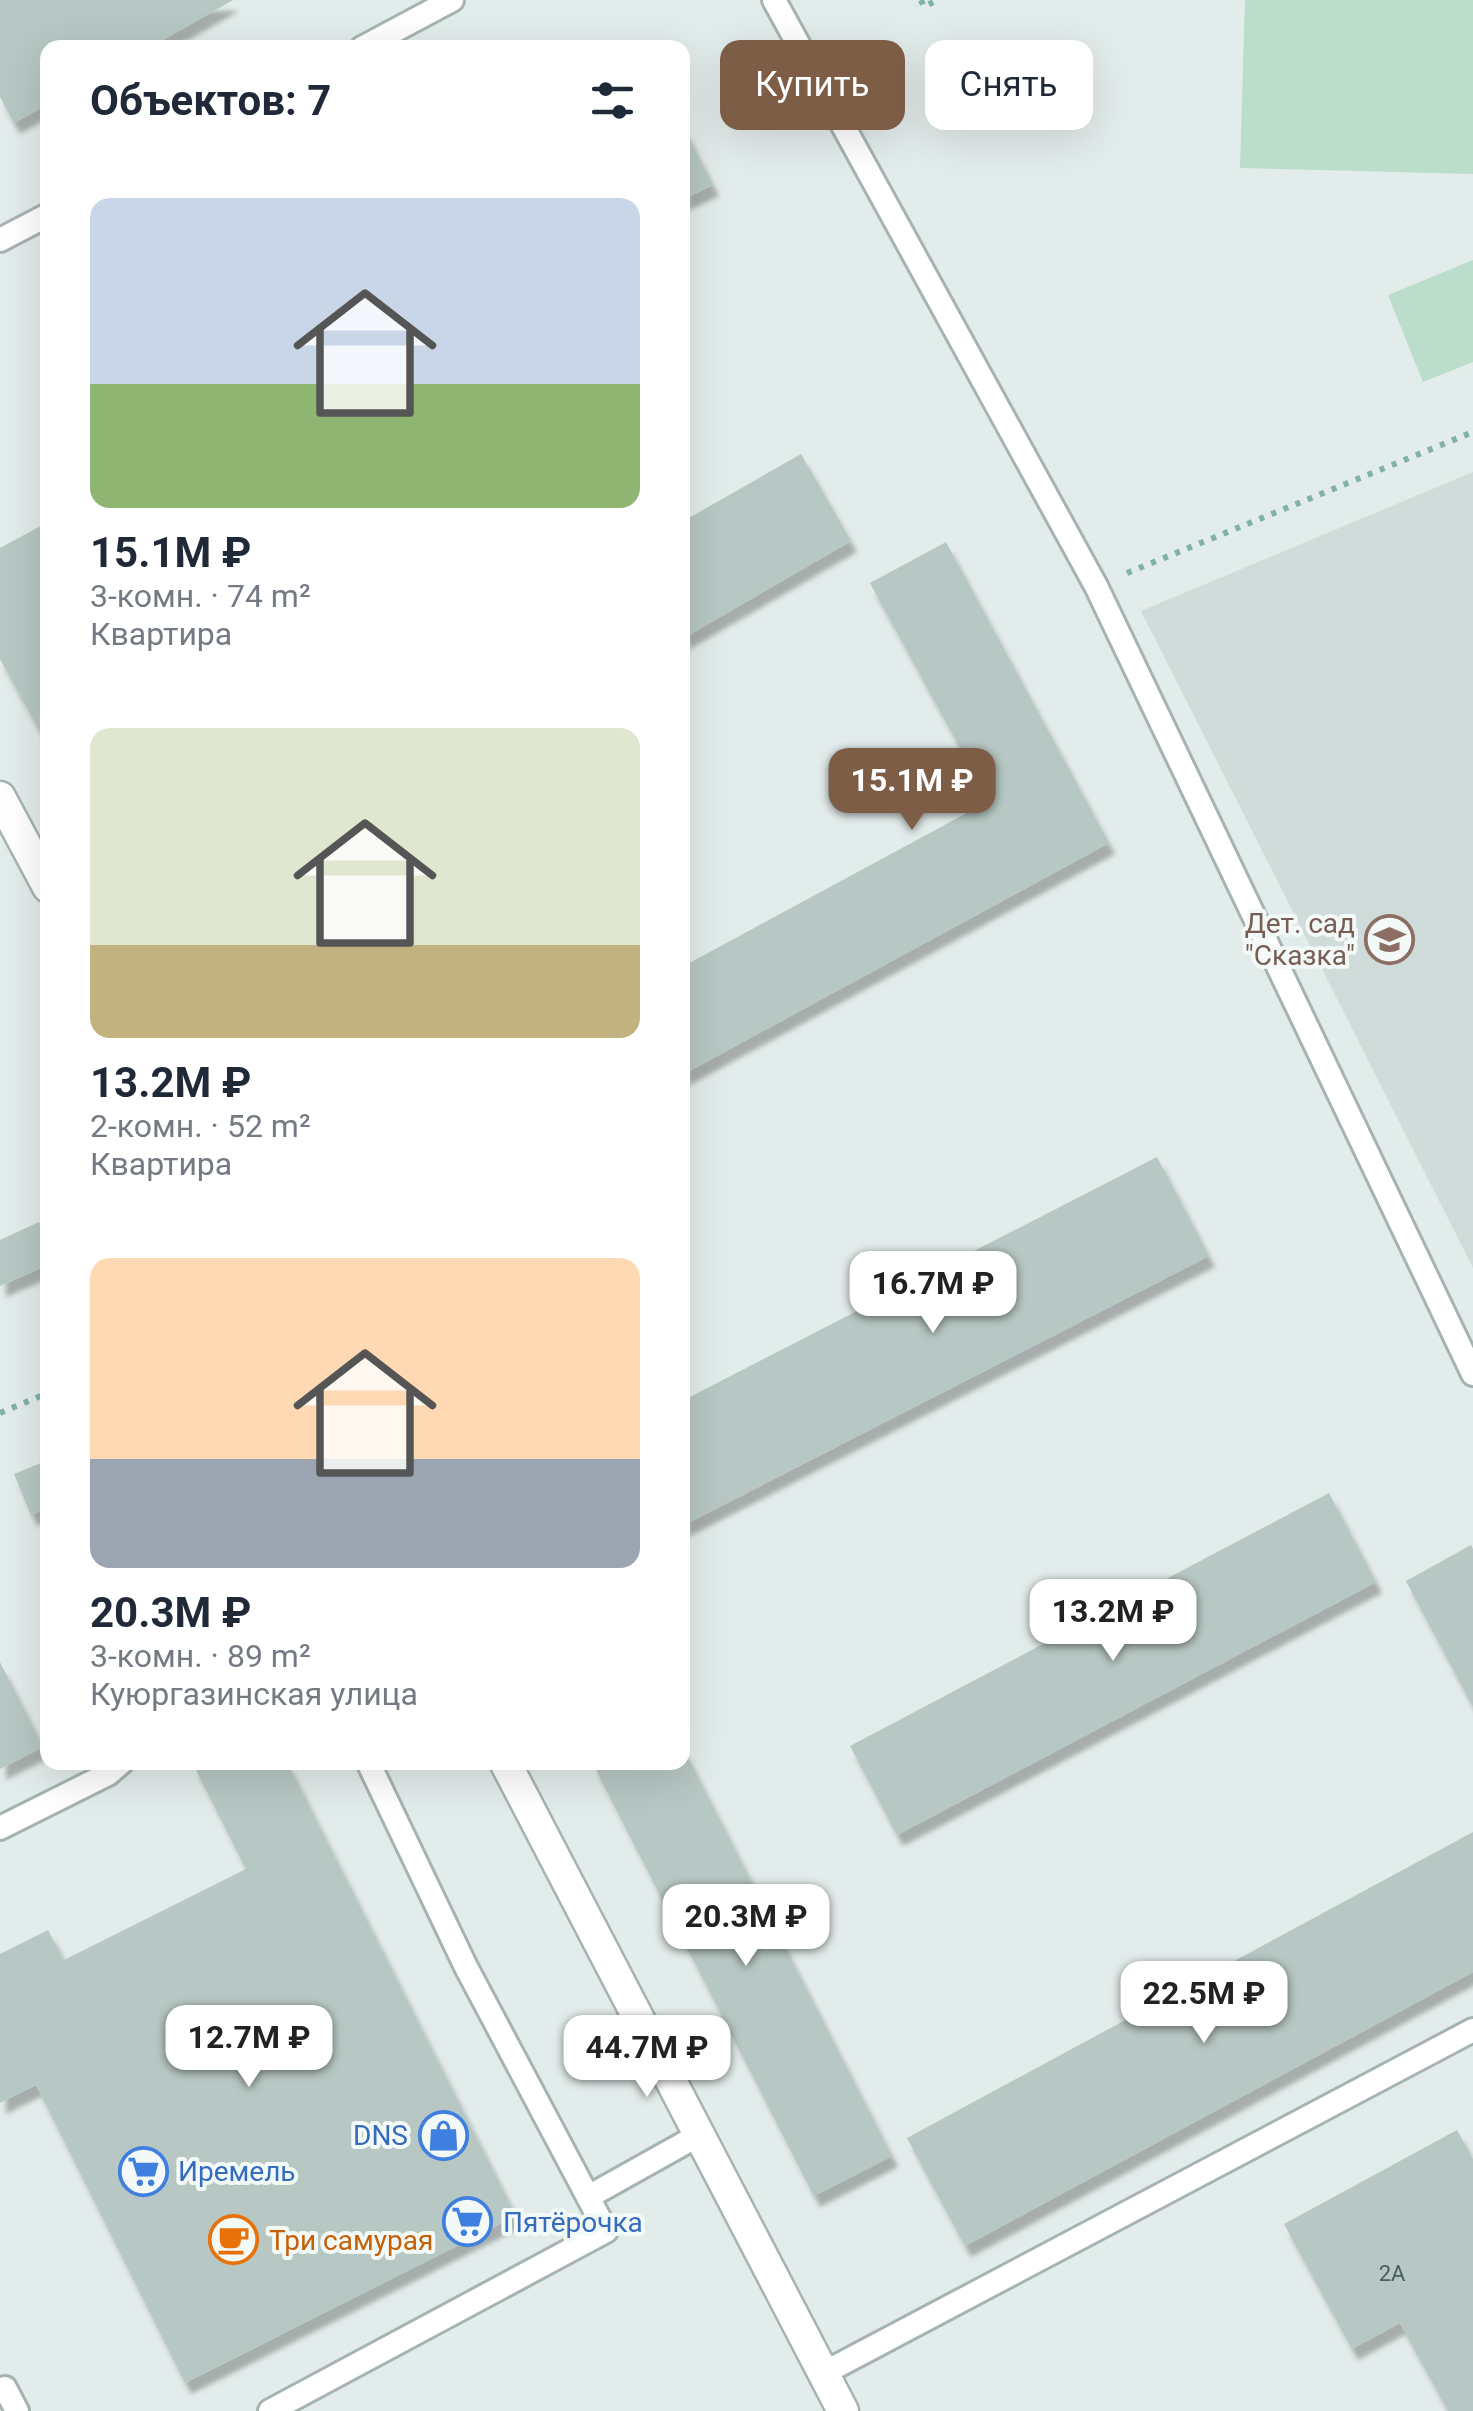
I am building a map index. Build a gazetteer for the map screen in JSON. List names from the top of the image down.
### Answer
{
  "places": {
    "school or university": ["Дет. сад \"Сказка\""],
    "shop": ["DNS"],
    "supermarket": ["Иремель", "Пятёрочка"],
    "cafe": ["Три самурая"]
  },
  "house_numbers": ["2А"],
  "page": {
    "chip": ["Купить", "Снять"],
    "heading": "Объектов: 7",
    "list": [
      {
        "name": "15.1M ₽",
        "note": "3-комн. · 74 m² · Квартира"
      },
      {
        "name": "13.2M ₽",
        "note": "2-комн. · 52 m² · Квартира"
      },
      {
        "name": "20.3M ₽",
        "note": "3-комн. · 89 m² · Куюргазинская улица"
      }
    ],
    "price": [
      "15.1M ₽",
      "16.7M ₽",
      "13.2M ₽",
      "20.3M ₽",
      "22.5M ₽",
      "12.7M ₽",
      "44.7M ₽"
    ]
  }
}
